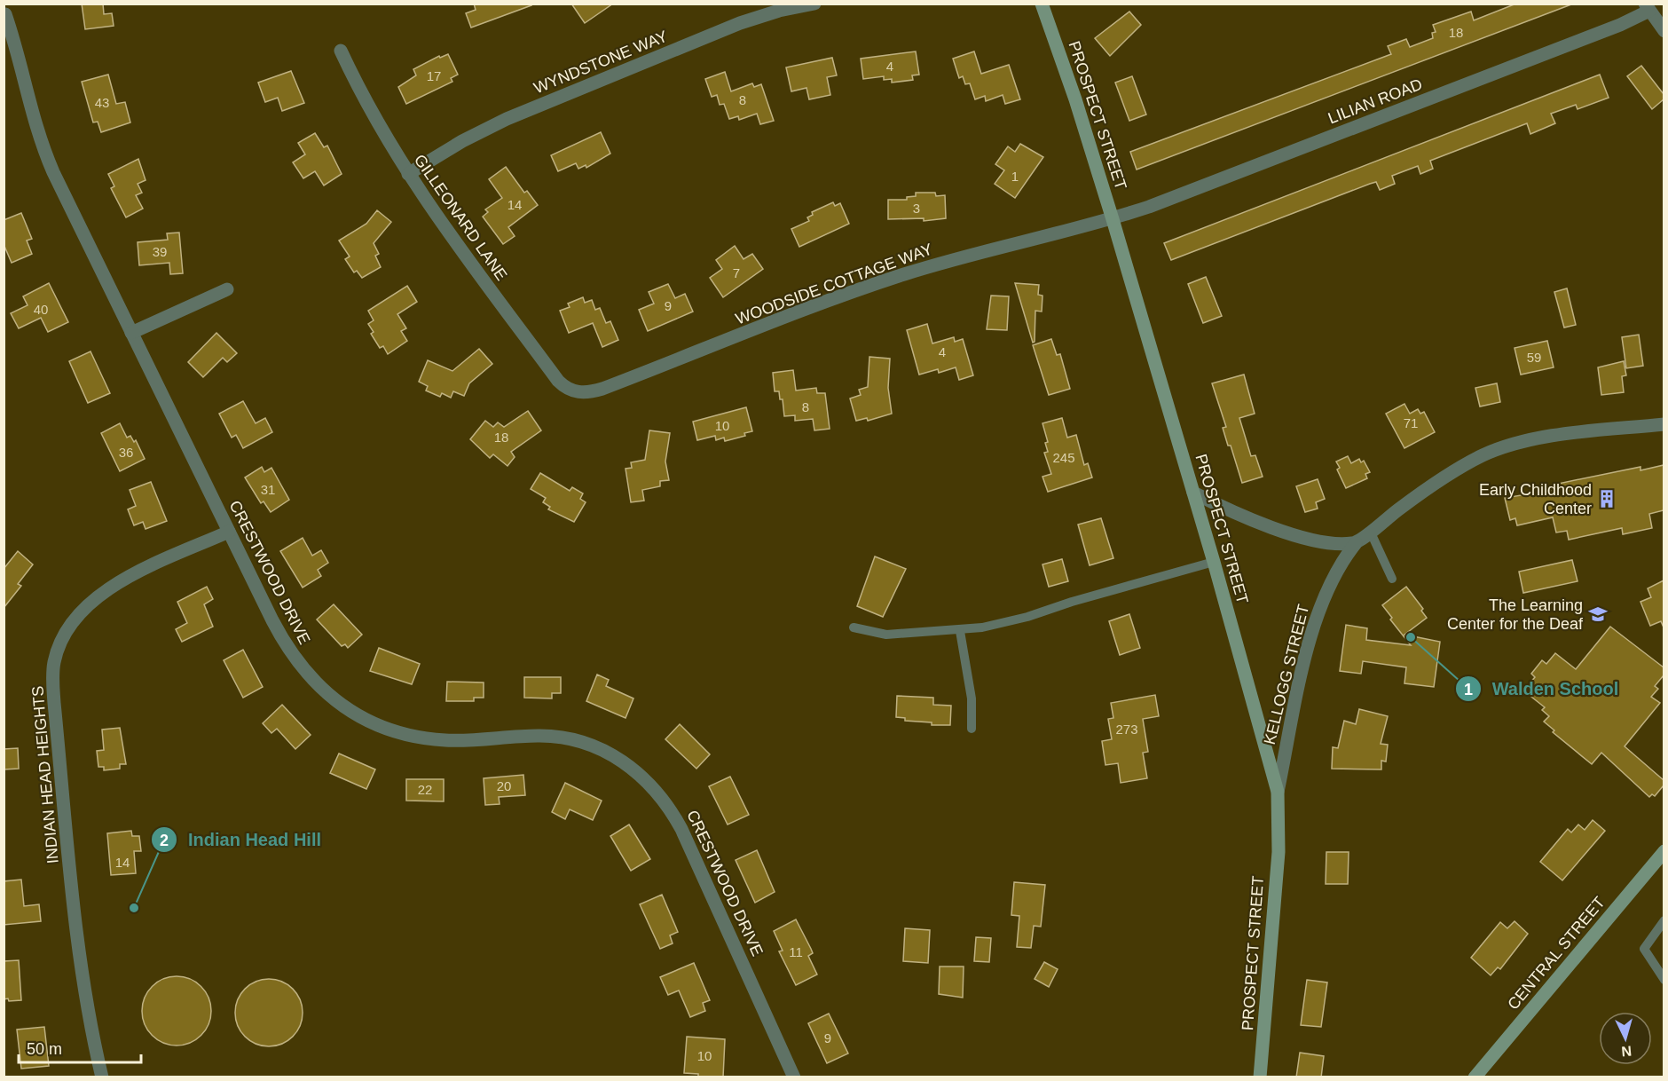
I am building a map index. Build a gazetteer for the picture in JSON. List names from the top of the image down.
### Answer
{
  "streets": {
    "street": [
      "WYNDSTONE WAY",
      "LILIAN ROAD",
      "PROSPECT STREET",
      "GILLEONARD LANE",
      "WOODSIDE COTTAGE WAY",
      "CRESTWOOD DRIVE",
      "KELLOGG STREET",
      "INDIAN HEAD HEIGHTS",
      "CENTRAL STREET"
    ]
  },
  "crossings": [
    ["WYNDSTONE WAY", "GILLEONARD LANE"],
    ["LILIAN ROAD", "PROSPECT STREET"],
    ["LILIAN ROAD", "WOODSIDE COTTAGE WAY"],
    ["PROSPECT STREET", "WOODSIDE COTTAGE WAY"],
    ["PROSPECT STREET", "KELLOGG STREET"],
    ["GILLEONARD LANE", "WOODSIDE COTTAGE WAY"],
    ["CRESTWOOD DRIVE", "INDIAN HEAD HEIGHTS"]
  ],
  "places": {
    "building": ["Early Childhood Center"],
    "school or university": ["The Learning Center for the Deaf"],
    "other": ["Walden School", "Indian Head Hill"]
  },
  "house_numbers": [
    "18",
    "4",
    "17",
    "8",
    "43",
    "1",
    "14",
    "3",
    "39",
    "7",
    "9",
    "40",
    "4",
    "59",
    "8",
    "71",
    "10",
    "18",
    "36",
    "245",
    "31",
    "273",
    "20",
    "22",
    "14",
    "11",
    "9",
    "10"
  ],
  "scale_bar": "50 m",
  "north": "bottom"
}
